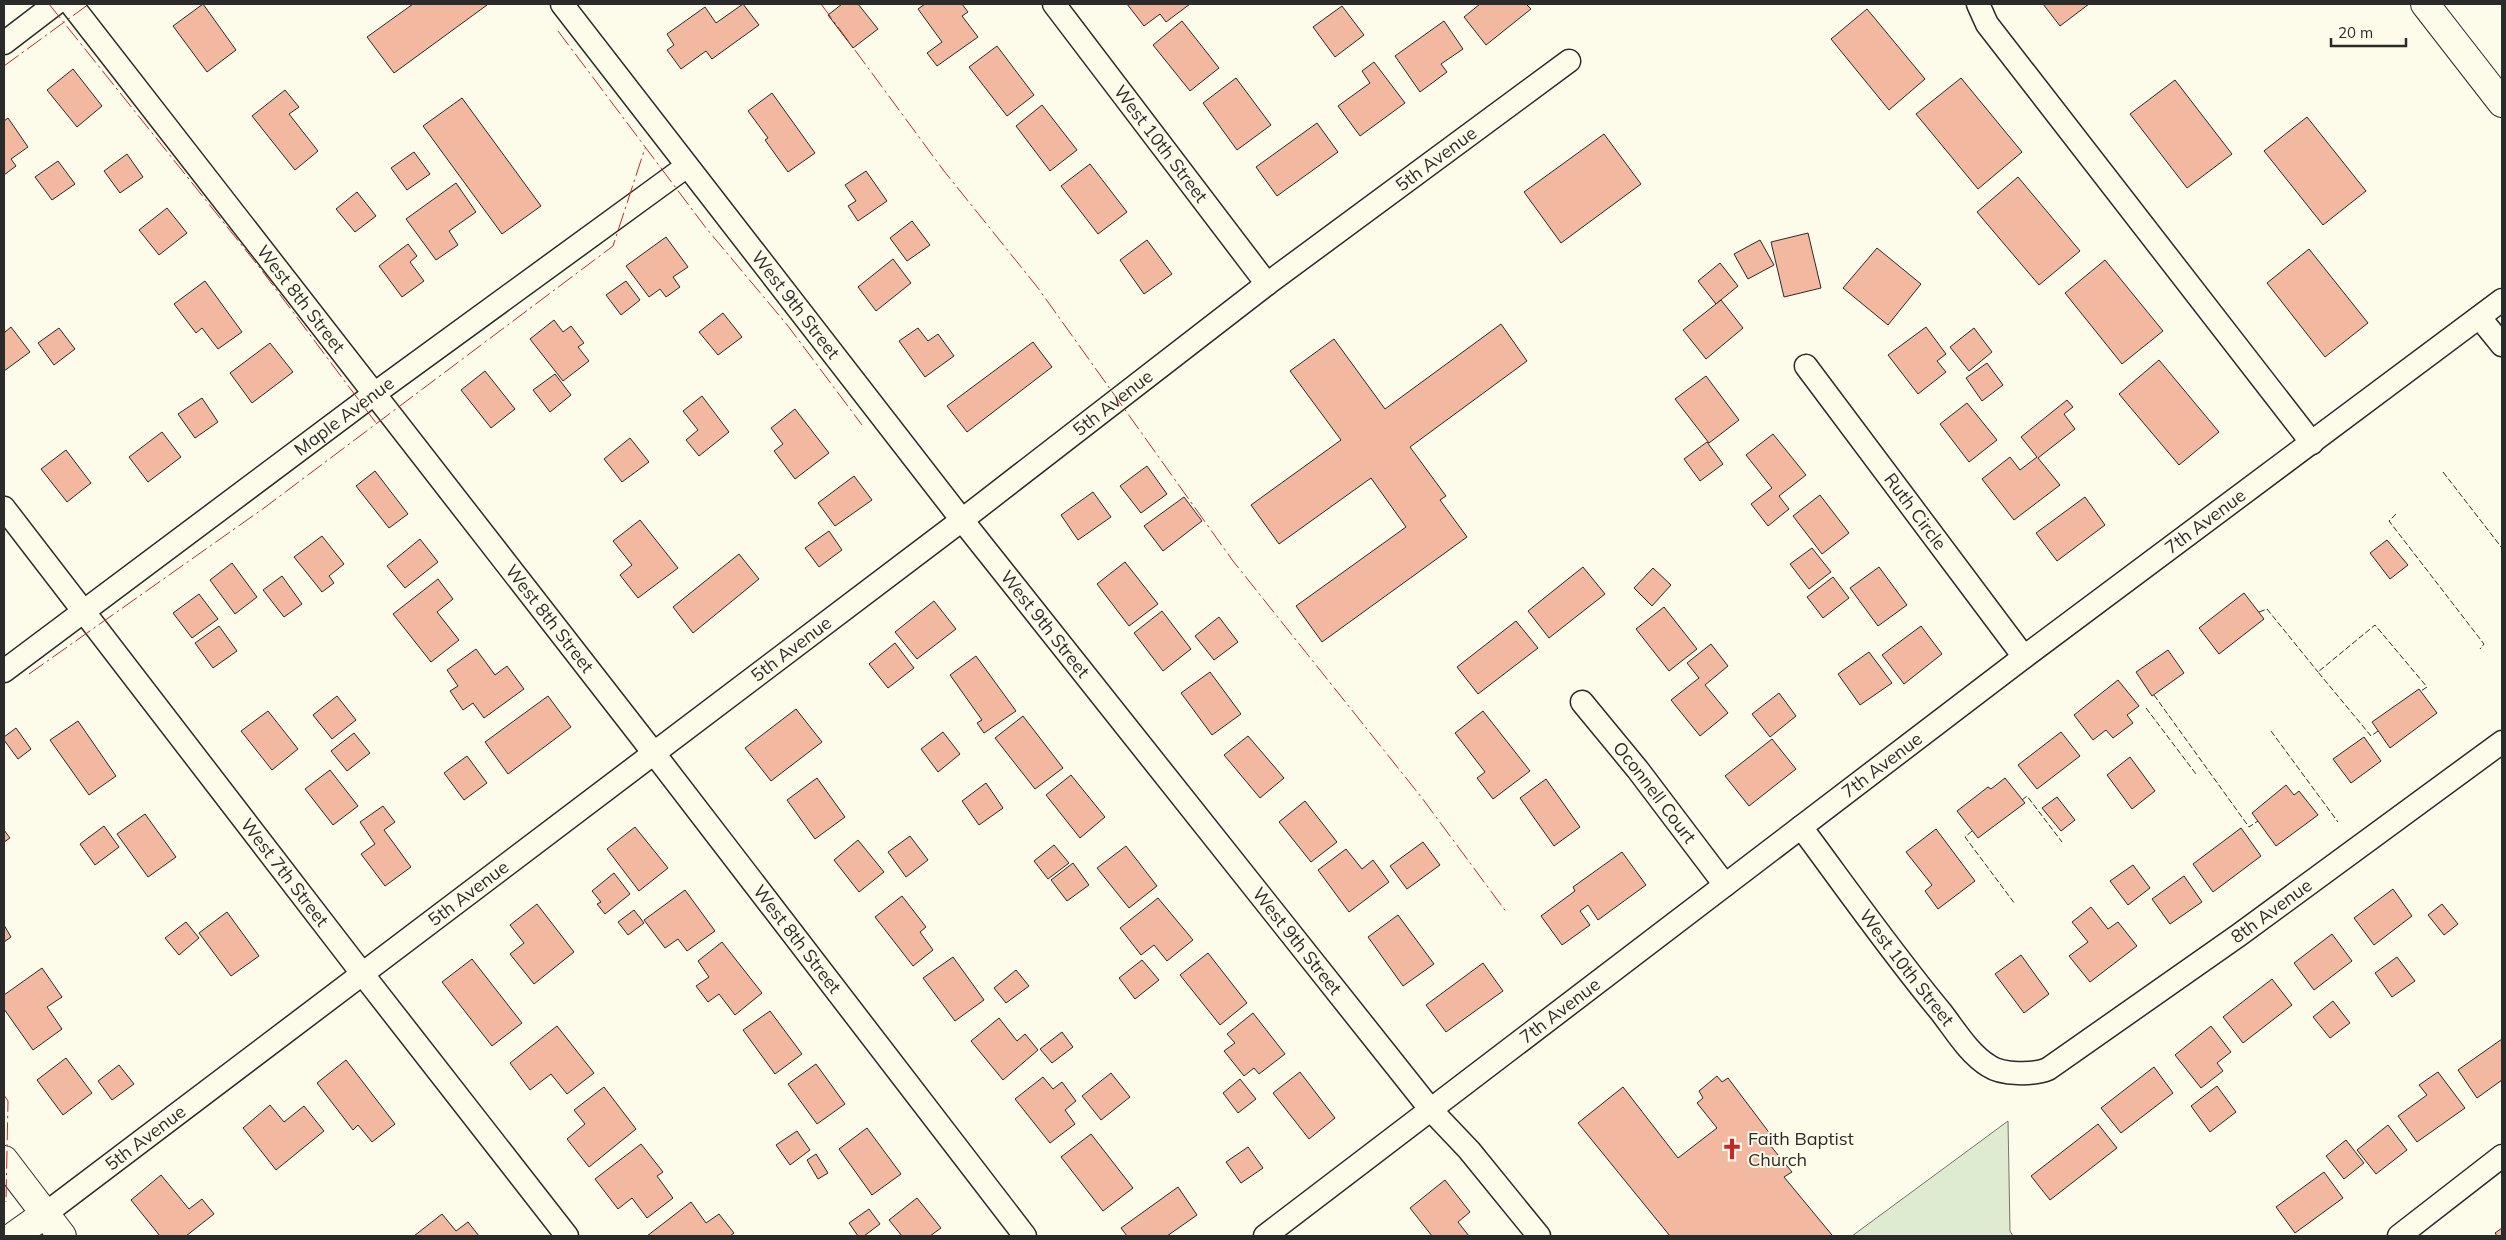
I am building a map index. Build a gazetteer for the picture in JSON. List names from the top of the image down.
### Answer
{
  "streets": {
    "street": [
      "West 10th Street",
      "5th Avenue",
      "West 8th Street",
      "West 9th Street",
      "Maple Avenue",
      "Ruth Circle",
      "7th Avenue",
      "Oconnell Court",
      "West 7th Street",
      "8th Avenue"
    ]
  },
  "crossings": [
    ["West 10th Street", "5th Avenue"],
    ["West 10th Street", "7th Avenue"],
    ["West 10th Street", "8th Avenue"],
    ["5th Avenue", "West 8th Street"],
    ["5th Avenue", "West 9th Street"],
    ["5th Avenue", "West 7th Street"],
    ["West 8th Street", "Maple Avenue"],
    ["West 9th Street", "Maple Avenue"],
    ["West 9th Street", "7th Avenue"],
    ["Maple Avenue", "West 7th Street"],
    ["Ruth Circle", "7th Avenue"],
    ["7th Avenue", "Oconnell Court"]
  ],
  "places": {
    "church": ["Faith Baptist Church"]
  },
  "scale_bar": "20 m"
}
